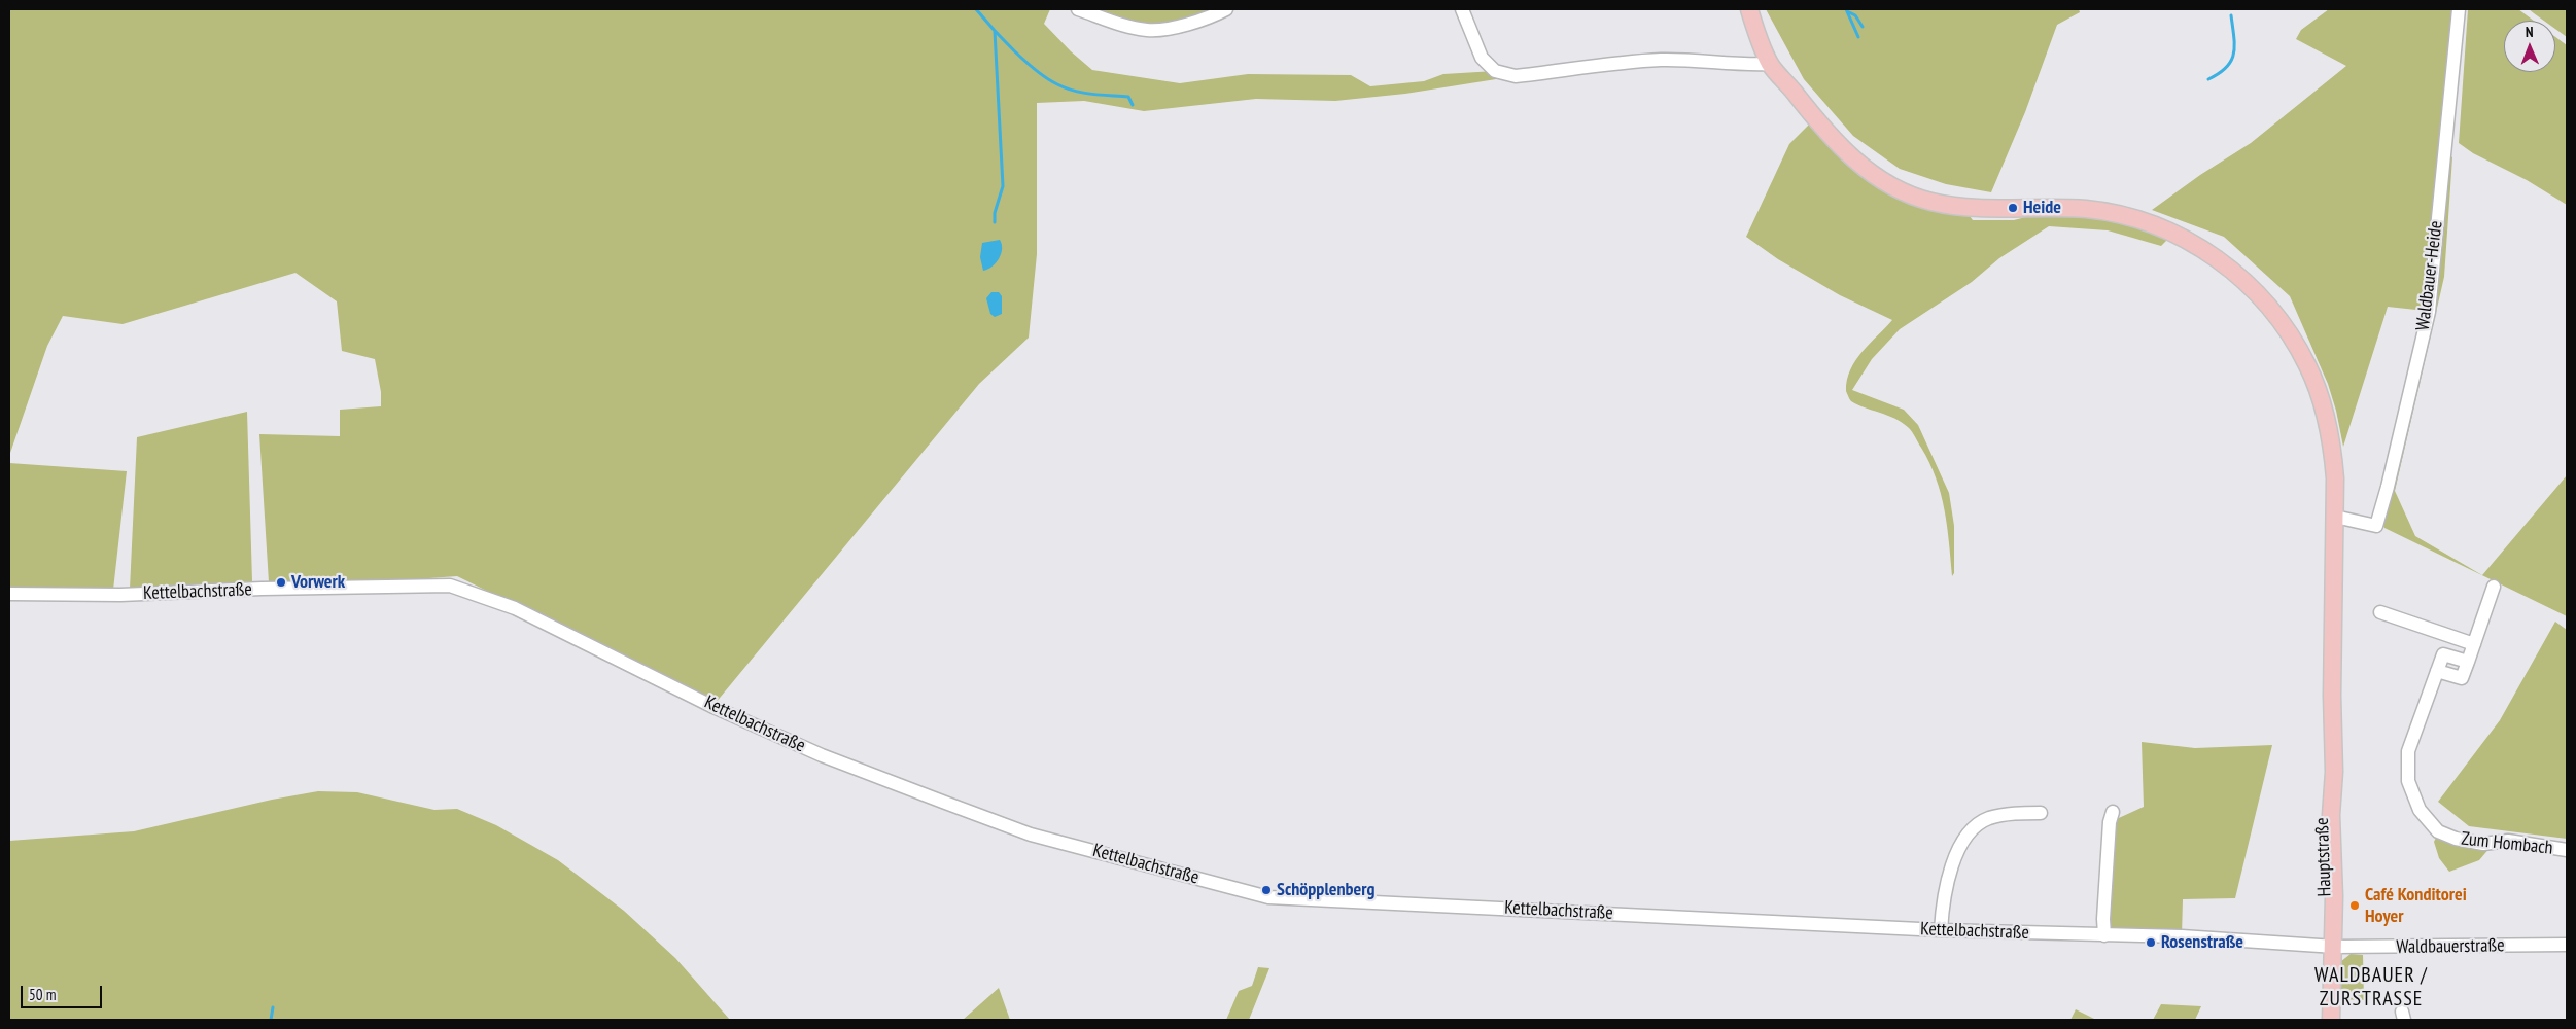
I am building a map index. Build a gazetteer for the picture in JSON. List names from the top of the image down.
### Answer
{
  "streets": {
    "main road": ["Hauptstraße"],
    "street": [
      "Waldbauer-Heide",
      "Kettelbachstraße",
      "Zum Hombach",
      "Waldbauerstraße"
    ]
  },
  "crossings": [
    ["Kettelbachstraße", "Hauptstraße"],
    ["Kettelbachstraße", "Waldbauerstraße"],
    ["Hauptstraße", "Waldbauerstraße"]
  ],
  "districts": ["WALDBAUER / ZURSTRASSE"],
  "places": [
    "Heide",
    "Vorwerk",
    "Schöpplenberg",
    "Café Konditorei Hoyer",
    "Rosenstraße"
  ],
  "scale_bar": "50 m",
  "north": "top"
}
